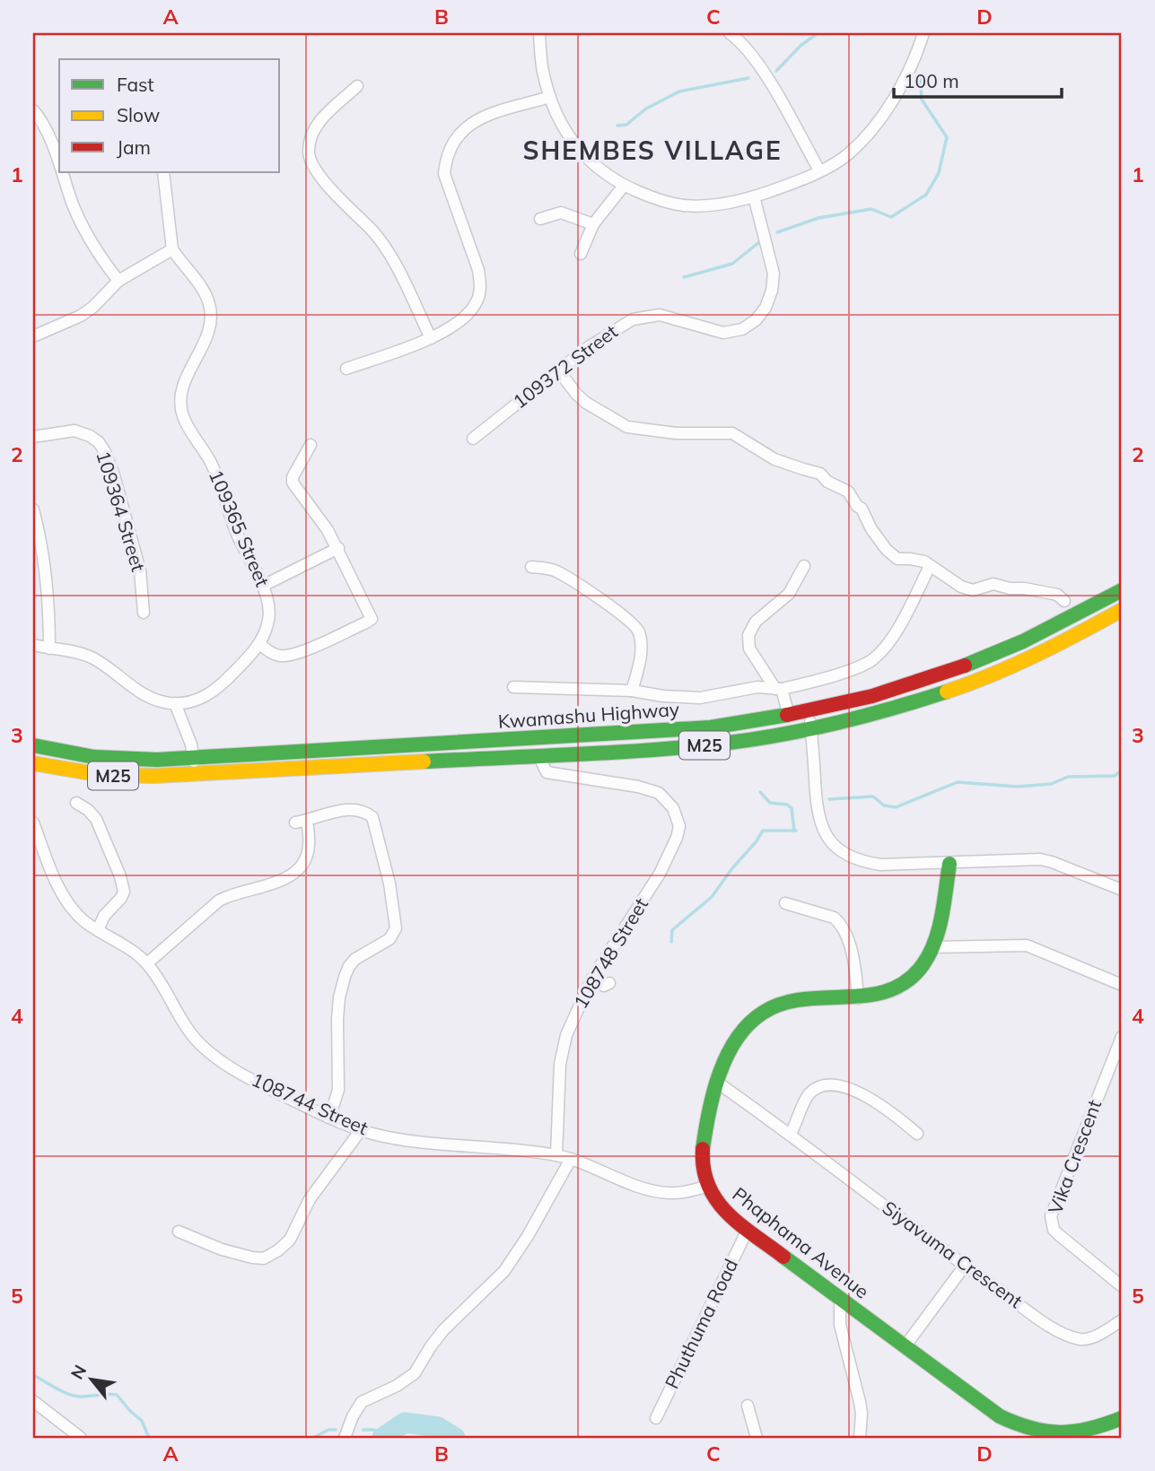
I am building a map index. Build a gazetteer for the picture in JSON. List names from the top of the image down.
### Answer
{
  "streets": {
    "main road": ["Kwamashu Highway", "M25", "Phaphama Avenue"],
    "street": [
      "109372 Street",
      "109364 Street",
      "109365 Street",
      "108748 Street",
      "108744 Street",
      "Vika Crescent",
      "Siyavuma Crescent",
      "Phuthuma Road"
    ]
  },
  "crossings": [
    ["Kwamashu Highway", "108748 Street"],
    ["108748 Street", "108744 Street"],
    ["108744 Street", "Phaphama Avenue"],
    ["Phaphama Avenue", "Siyavuma Crescent"],
    ["Phaphama Avenue", "Phuthuma Road"]
  ],
  "districts": ["SHEMBES VILLAGE"],
  "legend": ["Fast", "Slow", "Jam"],
  "scale_bar": "100 m",
  "north": "top left",
  "grid": {
    "columns": [
      "A",
      "B",
      "C",
      "D"
    ],
    "rows": [
      "1",
      "2",
      "3",
      "4",
      "5"
    ]
  }
}
